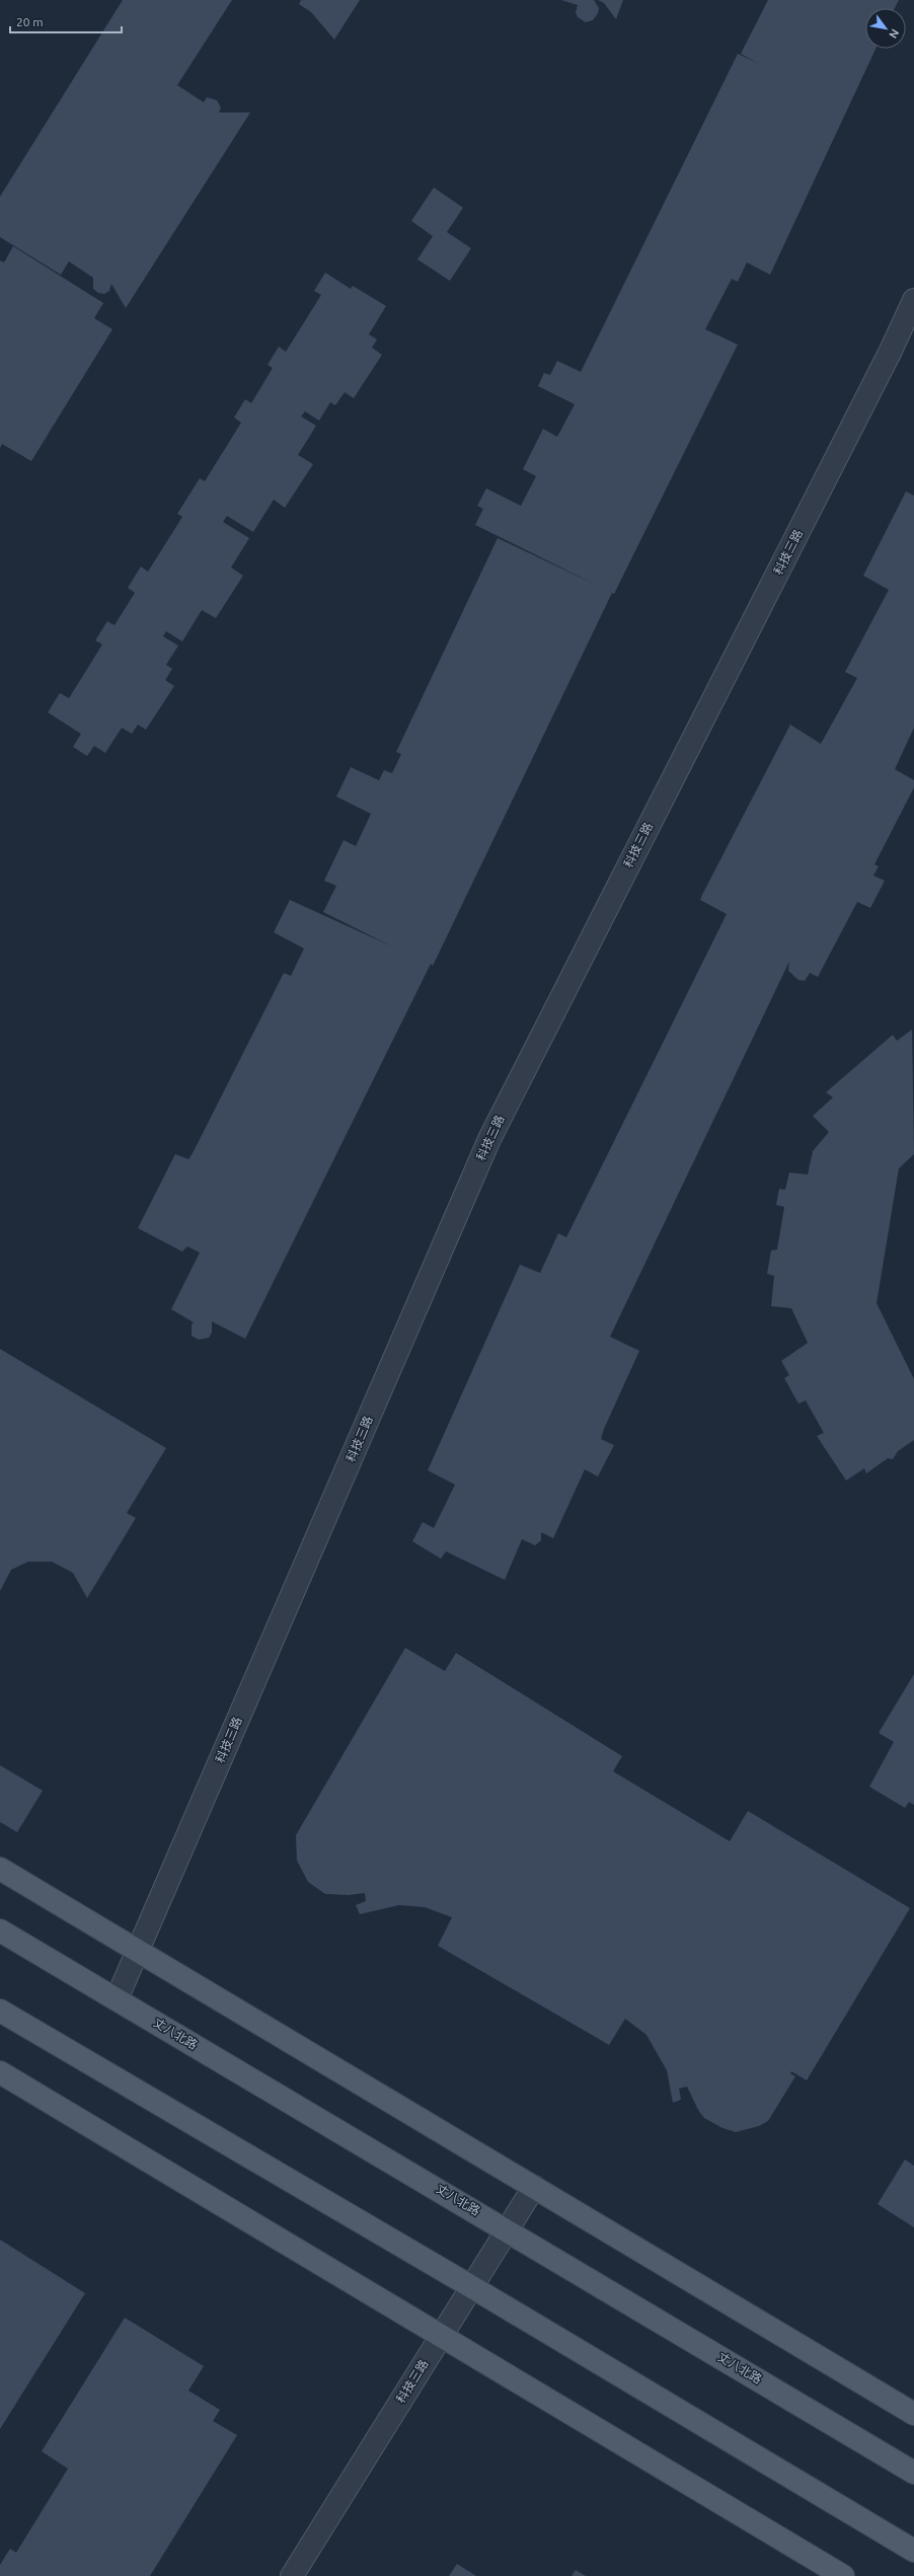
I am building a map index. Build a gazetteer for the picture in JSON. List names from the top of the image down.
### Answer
{
  "streets": {
    "main road": ["丈八北路"],
    "street": ["科技三路"]
  },
  "crossings": [
    ["科技三路", "丈八北路"]
  ],
  "scale_bar": "20 m",
  "north": "bottom right"
}
